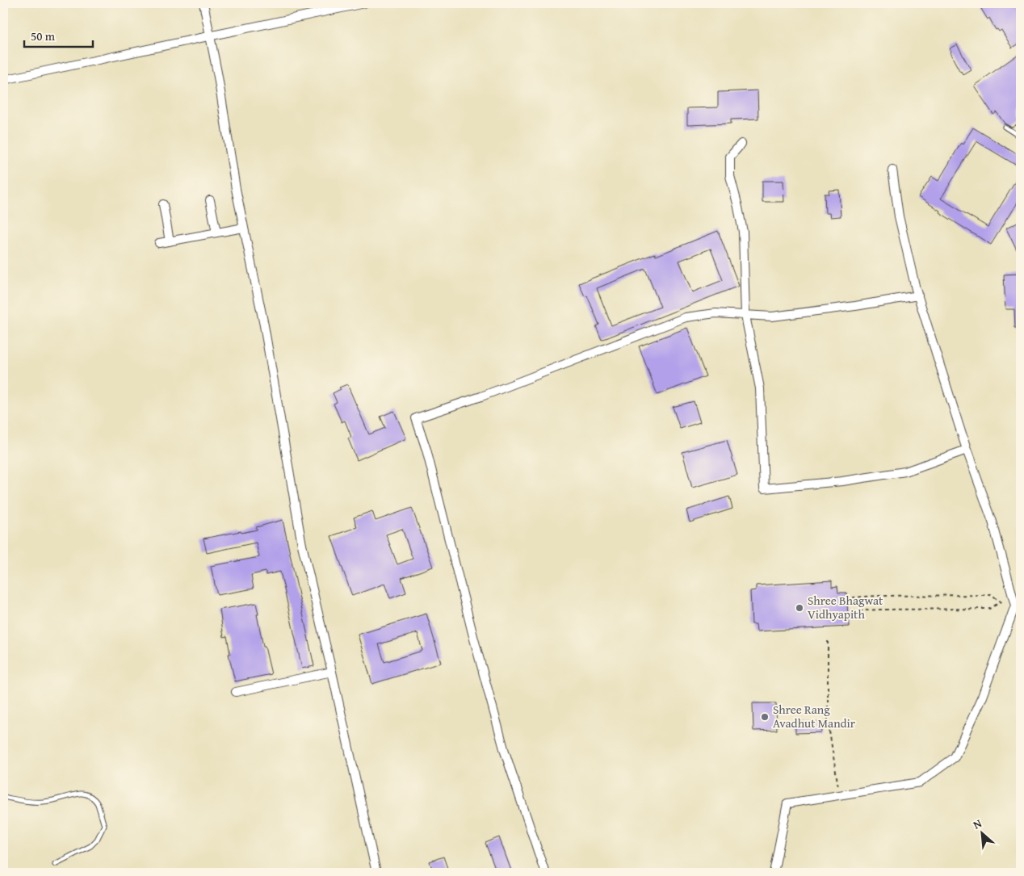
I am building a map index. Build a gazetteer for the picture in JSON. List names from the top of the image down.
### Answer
{
  "places": ["Shree Bhagwat Vidhyapith", "Shree Rang Avadhut Mandir"],
  "scale_bar": "50 m",
  "north": "top left"
}
